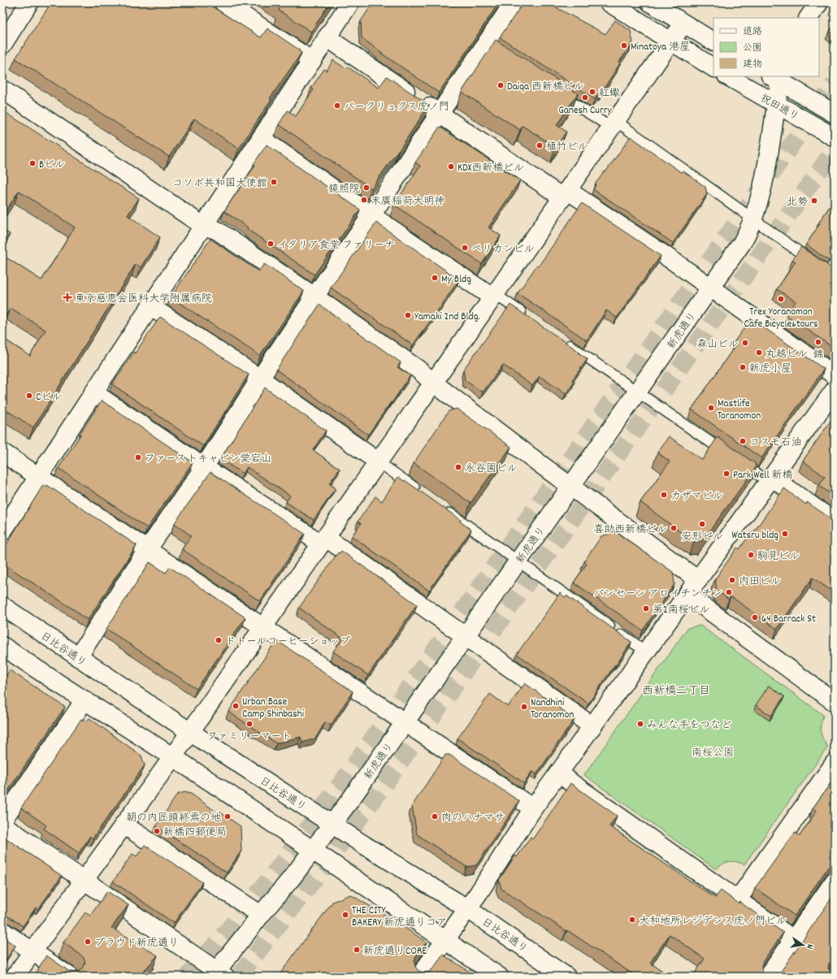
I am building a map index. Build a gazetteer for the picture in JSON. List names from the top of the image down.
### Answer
{
  "streets": {
    "street": ["祝田通り", "新虎通り", "日比谷通り"]
  },
  "crossings": [
    ["祝田通り", "新虎通り"],
    ["新虎通り", "日比谷通り"]
  ],
  "districts": ["西新橋二丁目"],
  "parks": ["南桜公園"],
  "places": {
    "other": [
      "Minatoya 港屋",
      "Daiqa 西新橋ビル",
      "紅蠍",
      "Ganesh Curry",
      "パークリュクス虎ノ門",
      "植竹ビル",
      "Bビル",
      "KDX西新橋ビル",
      "コソボ共和国大使館",
      "鏡照院",
      "末廣稲荷大明神",
      "北勢",
      "イタリア食堂 ファリーナ",
      "ペリカンビル",
      "My Bldg",
      "Trex Yoranomon Cafe Bicycle&tours",
      "Yamaki 2nd Bldg.",
      "錦",
      "森山ビル",
      "丸越ビル",
      "新虎小屋",
      "Cビル",
      "Mastlife Toranomon",
      "コスモ石油",
      "ファーストキャビン愛宕山",
      "永谷園ビル",
      "Park Well 新橋",
      "カザマビル",
      "安形ビル",
      "喜助西新橋ビル",
      "Watsru bldg",
      "駒見ビル",
      "内田ビル",
      "バンセーン アロイチンチン",
      "第2南桜ビル",
      "64 Barrack St",
      "ドトールコーヒーショップ",
      "Urban Base Camp Shinbashi",
      "Nandhini Toranomon",
      "ファミリーマート",
      "みんな手をつなど",
      "朝の内匠頭終焉の地",
      "肉のハナマサ",
      "新橋四郵便局",
      "THE CITY BAKERY 新虎通りコア",
      "大和地所レジデンス虎ノ門ビル",
      "プラウド新虎通り",
      "新虎通りCORE"
    ],
    "health": ["東京慈恵会医科大学附属病院"]
  },
  "legend": ["道路", "公園", "建物"],
  "north": "right"
}
